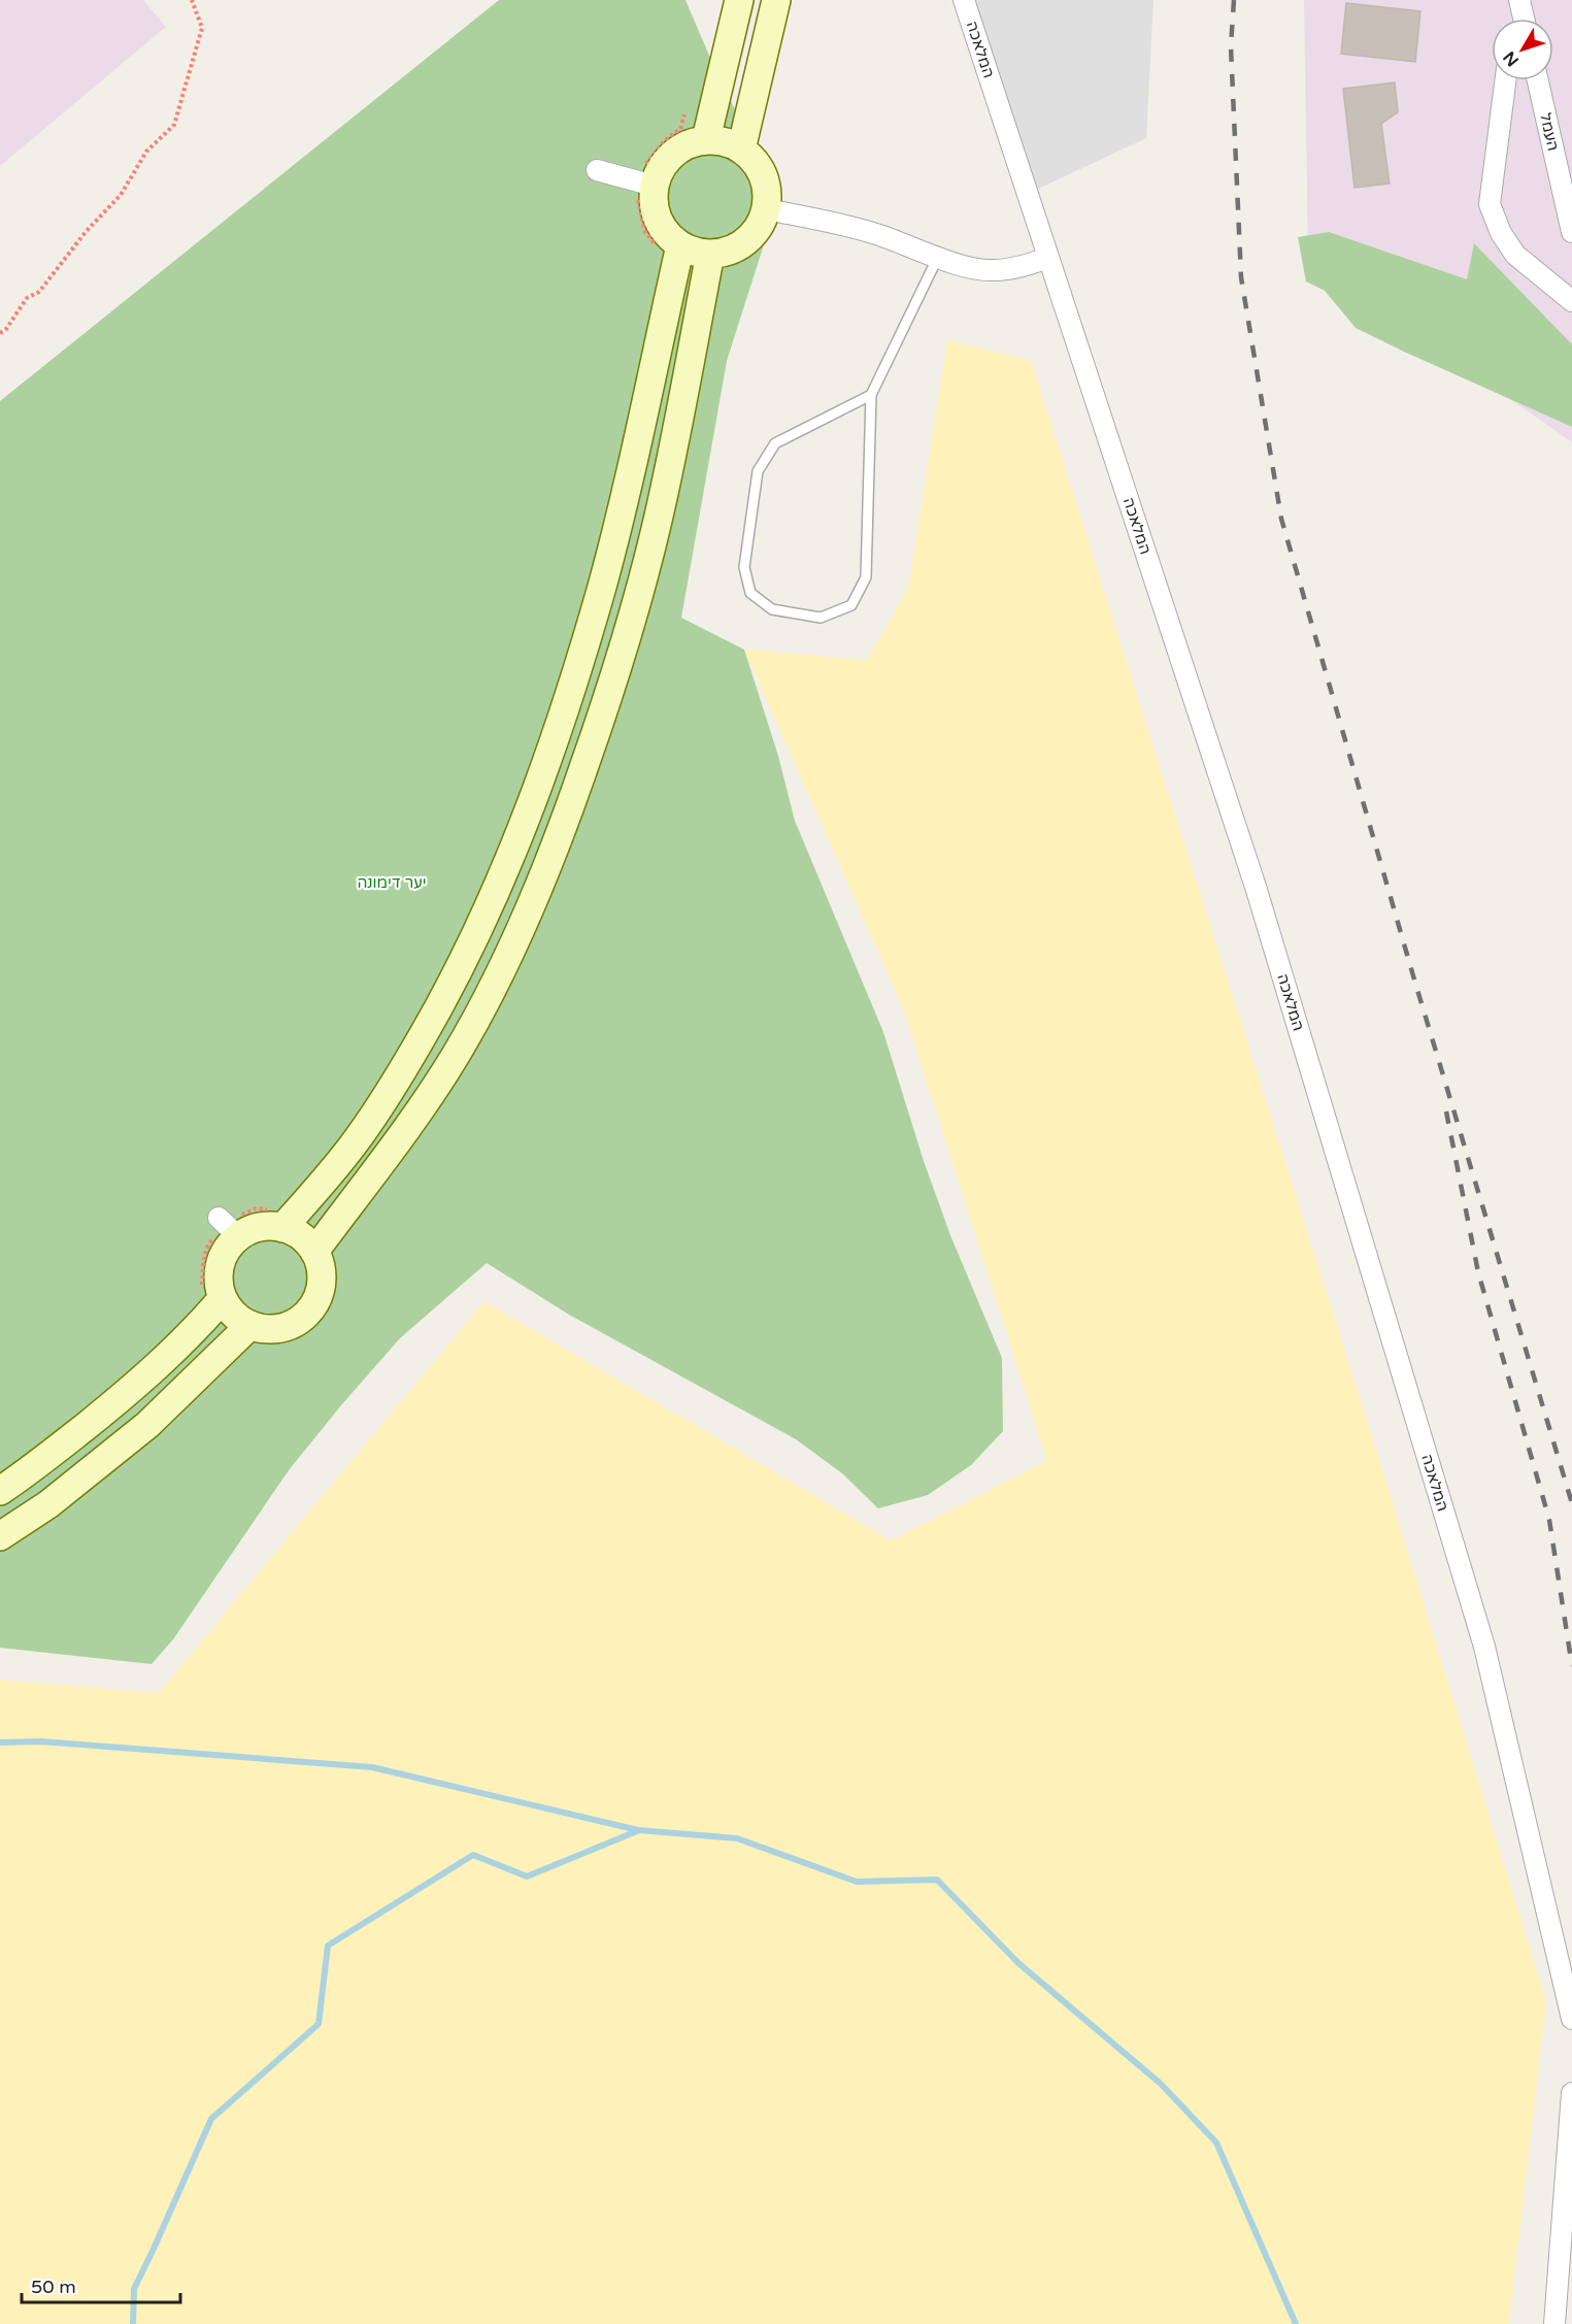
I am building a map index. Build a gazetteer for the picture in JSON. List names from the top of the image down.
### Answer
{
  "streets": {
    "street": ["המלאכה", "העמל"]
  },
  "parks": ["יער דימונה"],
  "scale_bar": "50 m",
  "north": "bottom left"
}
